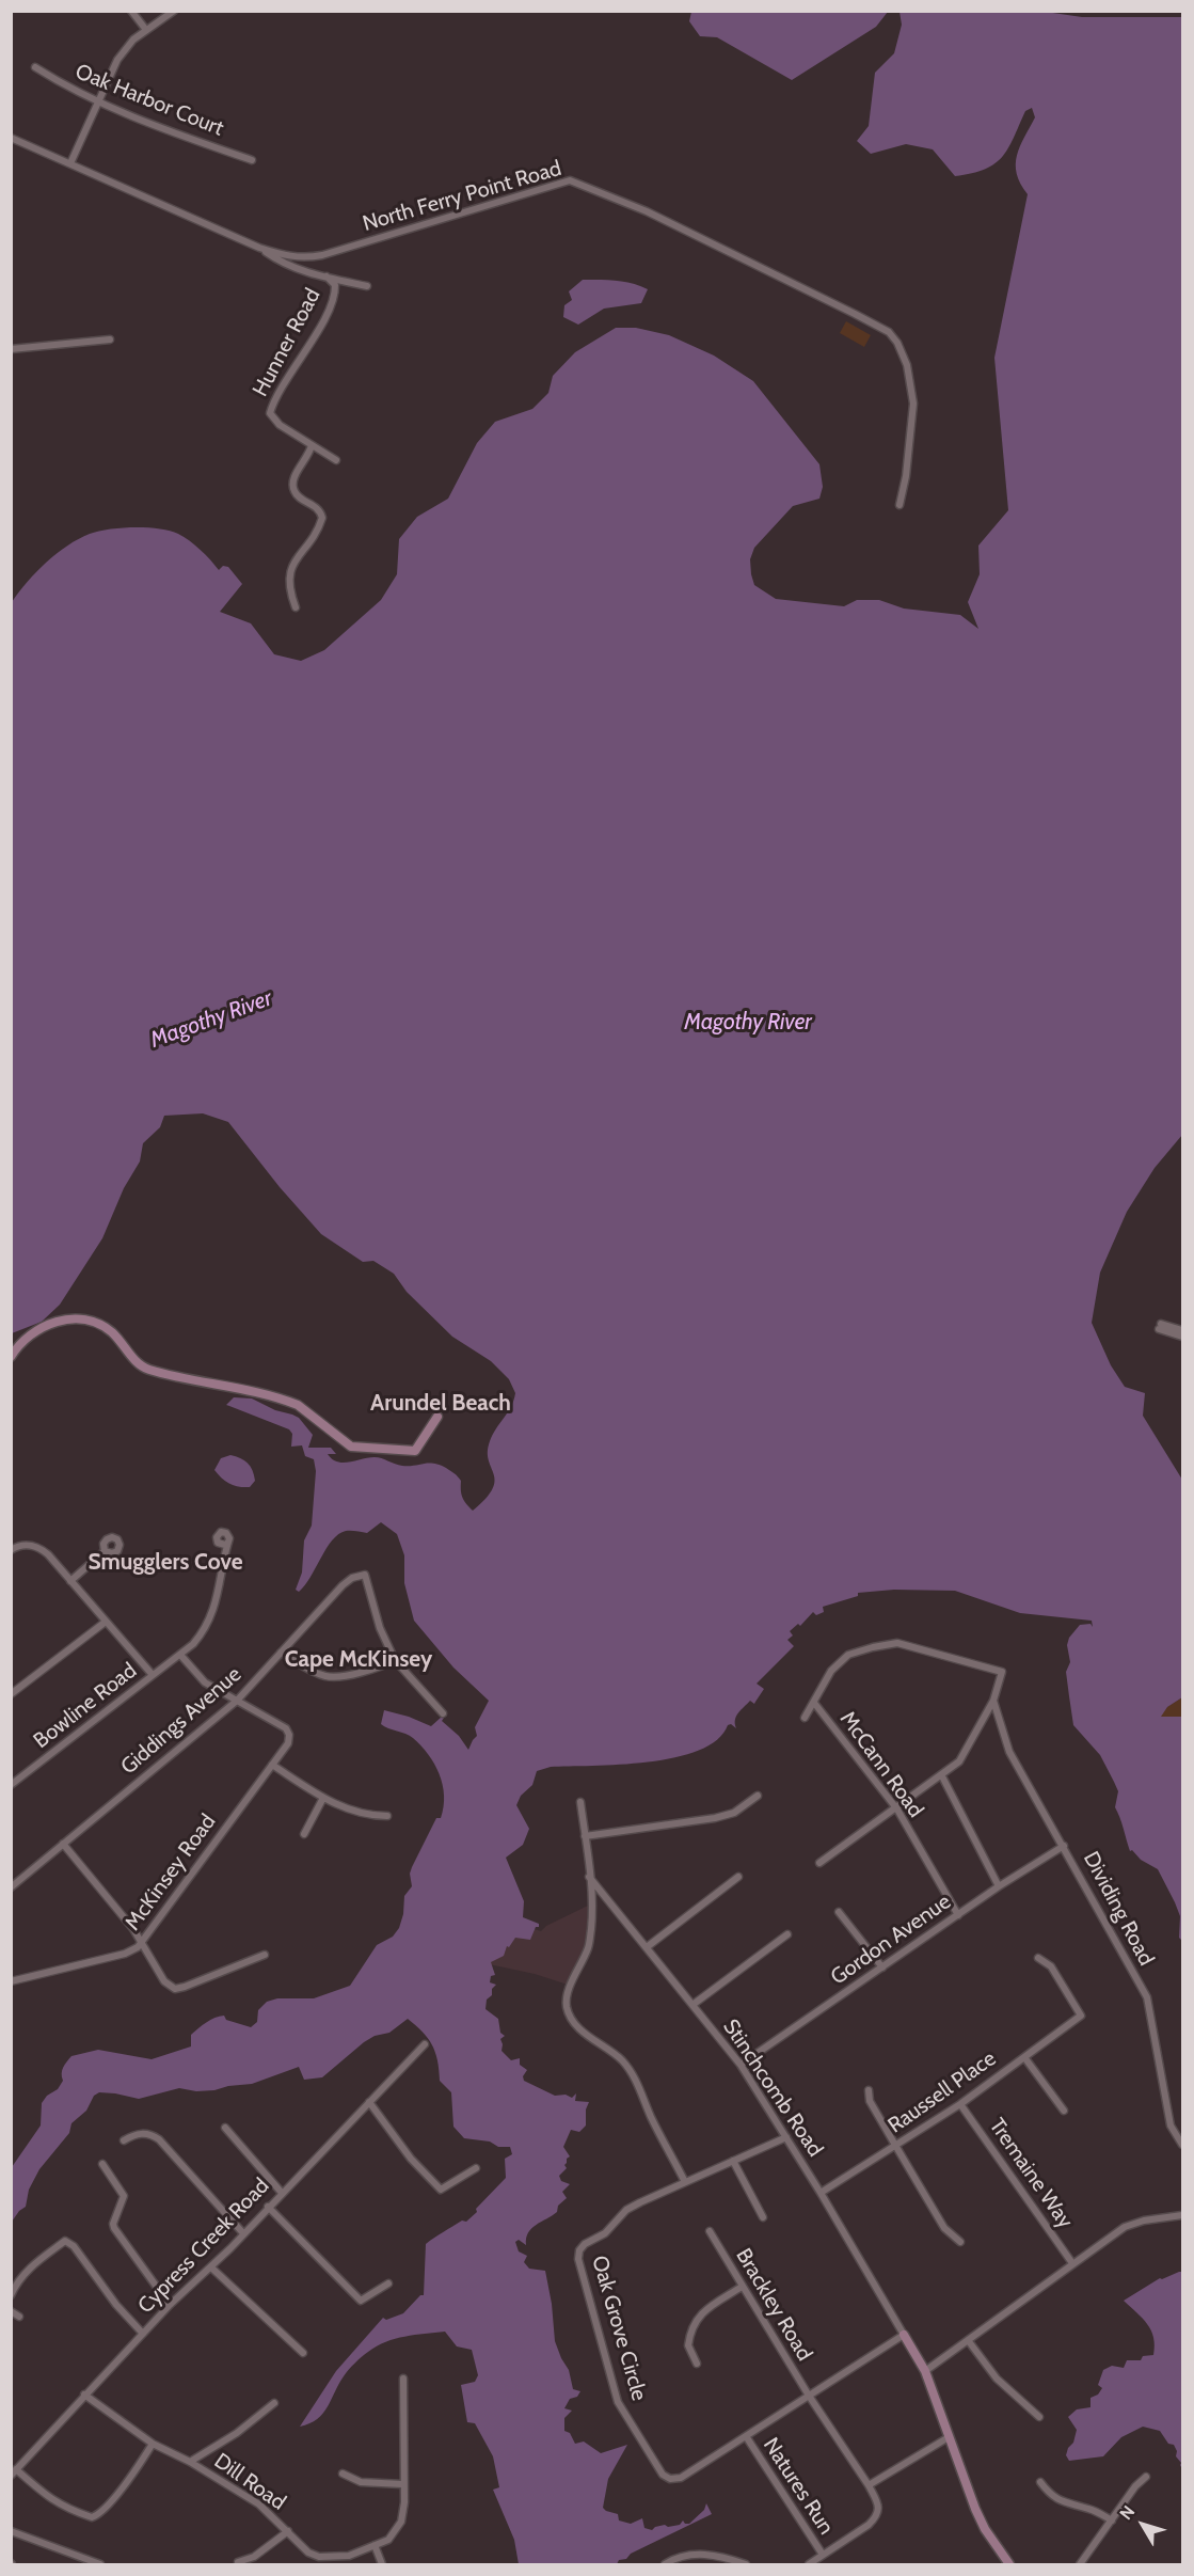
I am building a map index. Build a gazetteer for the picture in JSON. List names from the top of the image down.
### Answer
{
  "streets": {
    "street": [
      "Oak Harbor Court",
      "North Ferry Point Road",
      "Hunner Road",
      "Bowline Road",
      "Giddings Avenue",
      "McCann Road",
      "McKinsey Road",
      "Dividing Road",
      "Gordon Avenue",
      "Stinchcomb Road",
      "Raussell Place",
      "Tremaine Way",
      "Cypress Creek Road",
      "Brackley Road",
      "Oak Grove Circle",
      "Dill Road",
      "Natures Run"
    ]
  },
  "crossings": [
    ["Giddings Avenue", "McKinsey Road"],
    ["McCann Road", "Gordon Avenue"],
    ["Dividing Road", "Gordon Avenue"],
    ["Gordon Avenue", "Stinchcomb Road"],
    ["Stinchcomb Road", "Raussell Place"],
    ["Stinchcomb Road", "Oak Grove Circle"],
    ["Raussell Place", "Tremaine Way"],
    ["Cypress Creek Road", "Dill Road"],
    ["Brackley Road", "Oak Grove Circle"],
    ["Brackley Road", "Natures Run"],
    ["Oak Grove Circle", "Natures Run"]
  ],
  "districts": ["Arundel Beach", "Smugglers Cove", "Cape McKinsey"],
  "water": ["Magothy River"],
  "north": "top left"
}
